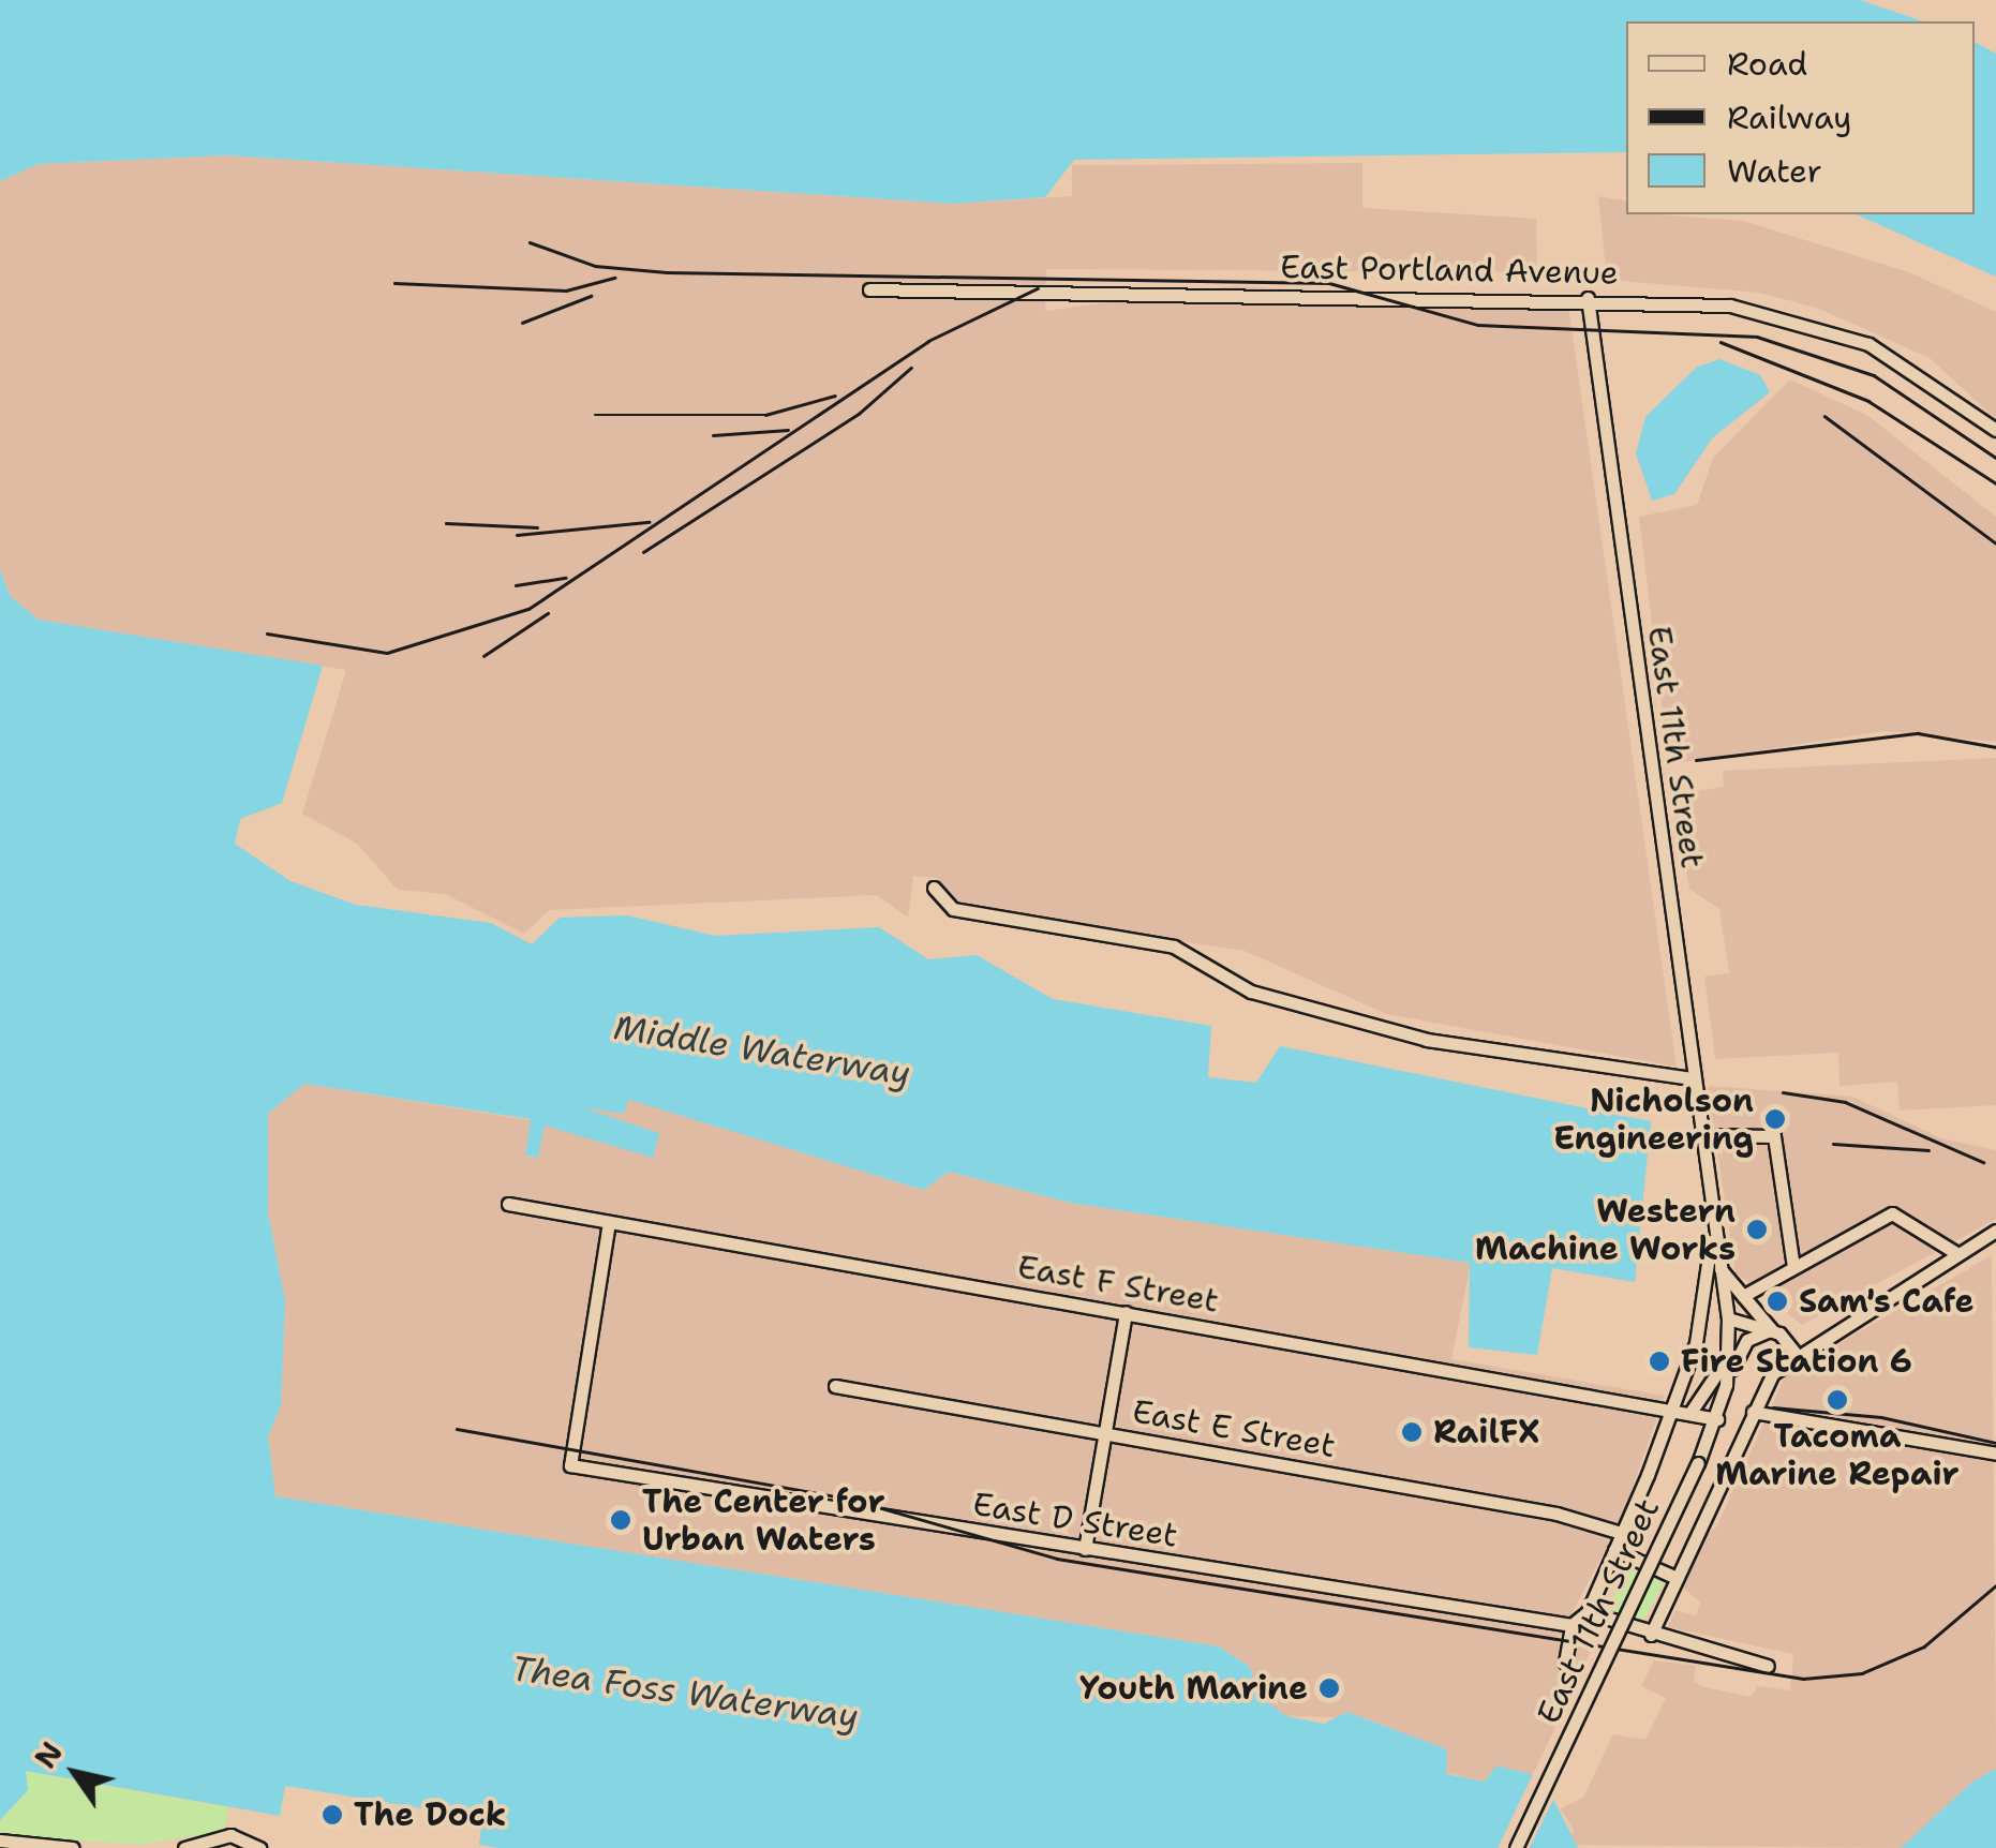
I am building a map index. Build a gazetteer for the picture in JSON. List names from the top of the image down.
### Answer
{
  "streets": {
    "street": [
      "East Portland Avenue",
      "East 11th Street",
      "East F Street",
      "East E Street",
      "East D Street"
    ]
  },
  "crossings": [
    ["East Portland Avenue", "East 11th Street"],
    ["East 11th Street", "East F Street"],
    ["East 11th Street", "East E Street"],
    ["East 11th Street", "East D Street"],
    ["East F Street", "East D Street"]
  ],
  "water": ["Middle Waterway", "Thea Foss Waterway"],
  "places": [
    "Nicholson Engineering",
    "Western Machine Works",
    "Sam's Cafe",
    "Fire Station 6",
    "Tacoma Marine Repair",
    "RailFX",
    "The Center for Urban Waters",
    "Youth Marine",
    "The Dock"
  ],
  "legend": ["Road", "Railway", "Water"],
  "north": "top left"
}
